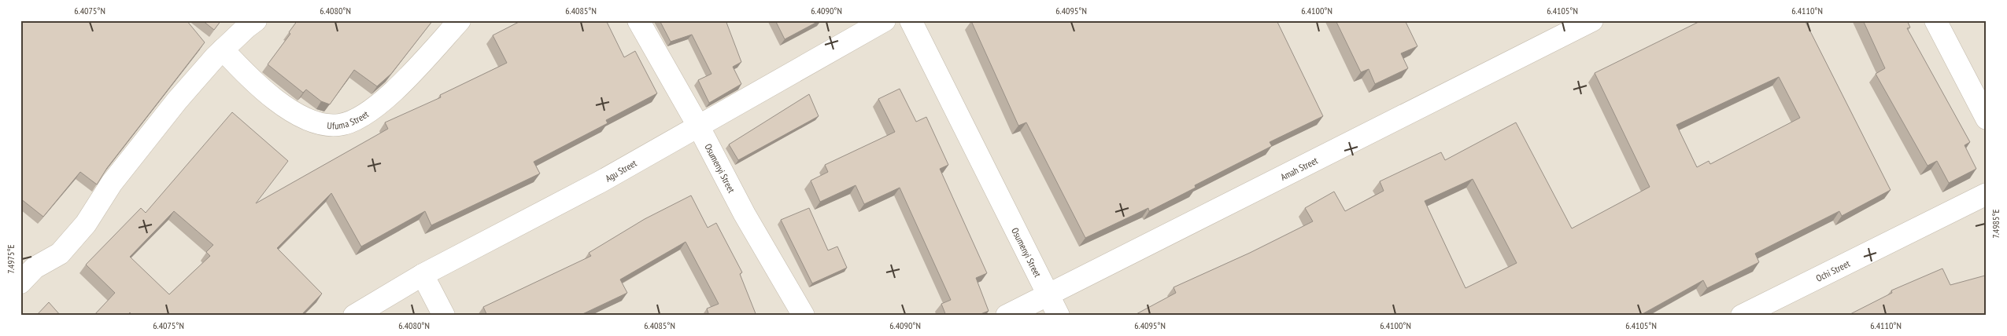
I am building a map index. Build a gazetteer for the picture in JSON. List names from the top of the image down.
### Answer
{
  "streets": {
    "street": [
      "Ufuma Street",
      "Osumenyi Street",
      "Amah Street",
      "Agu Street",
      "Ochi Street"
    ]
  },
  "crossings": [
    ["Osumenyi Street", "Amah Street"],
    ["Osumenyi Street", "Agu Street"]
  ],
  "coordinates": [
    "6.4075°N",
    "6.4080°N",
    "6.4085°N",
    "6.4090°N",
    "6.4095°N",
    "6.4100°N",
    "6.4105°N",
    "6.4110°N",
    "7.4985°E",
    "7.4975°E"
  ]
}
